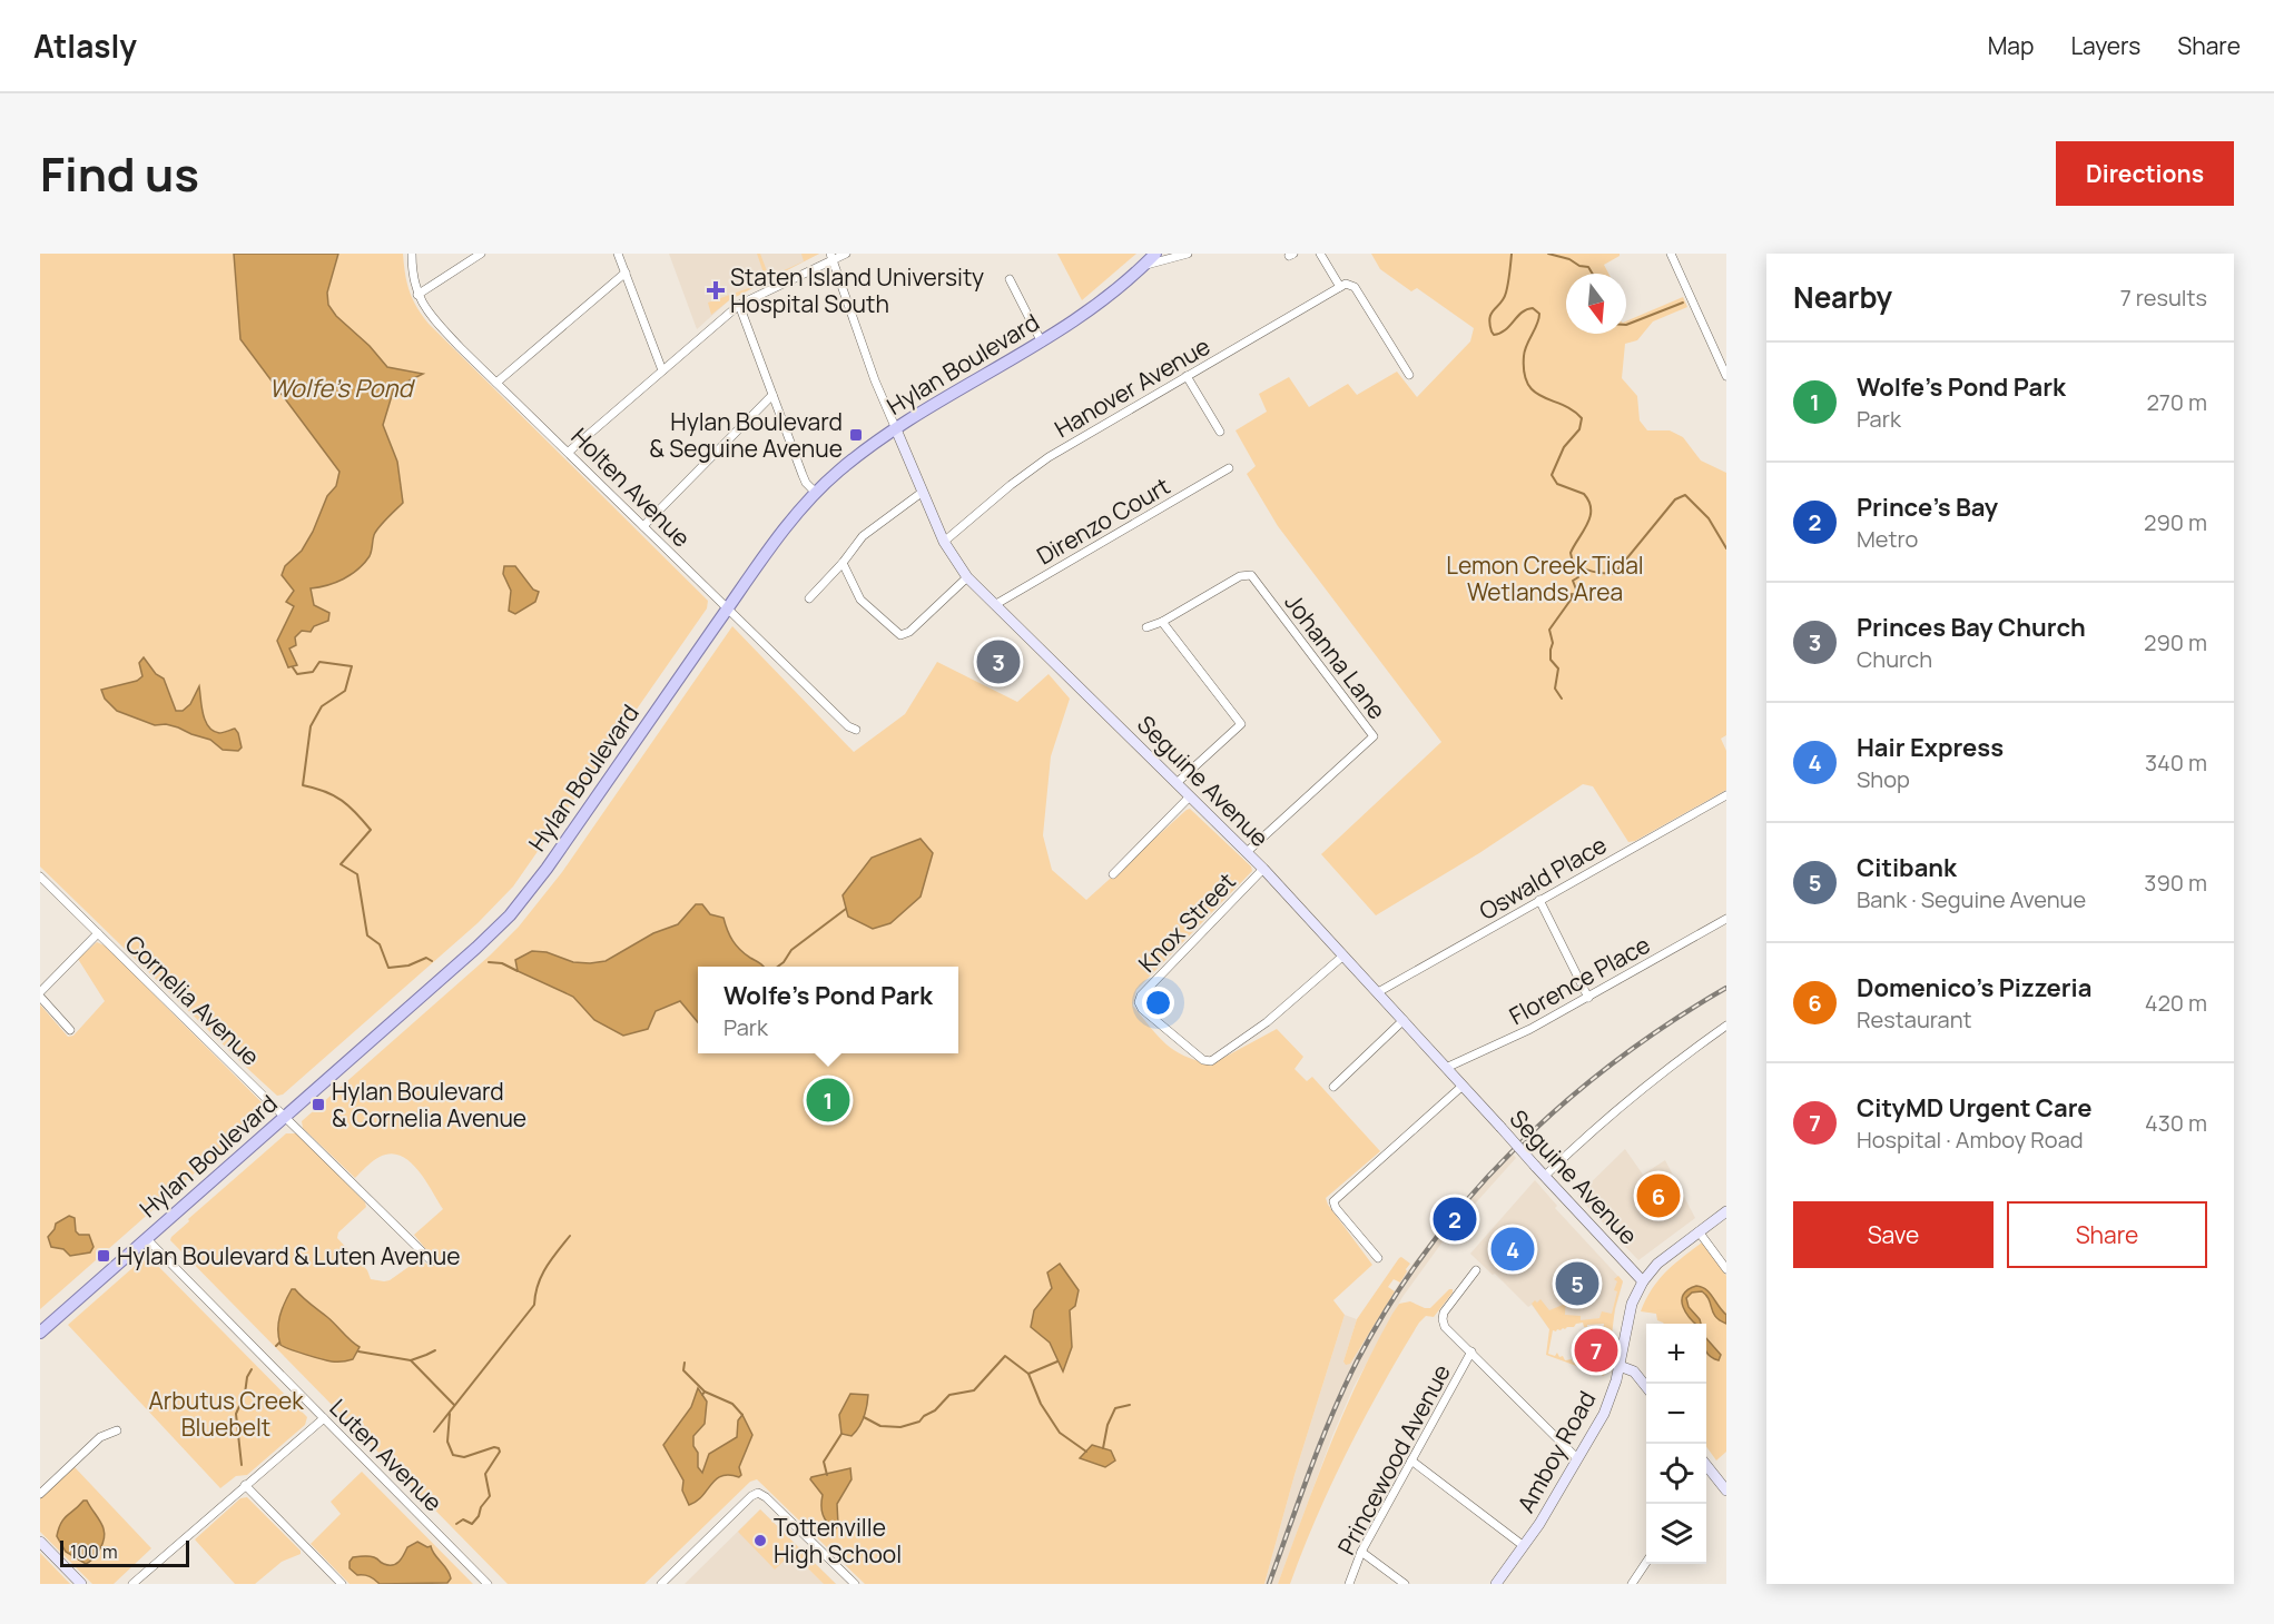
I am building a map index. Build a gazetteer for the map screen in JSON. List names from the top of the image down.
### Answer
{
  "streets": {
    "main road": ["Hylan Boulevard"],
    "street": [
      "Hanover Avenue",
      "Holten Avenue",
      "Direnzo Court",
      "Johanna Lane",
      "Seguine Avenue",
      "Oswald Place",
      "Knox Street",
      "Florence Place",
      "Cornelia Avenue",
      "Amboy Road",
      "Luten Avenue",
      "Princewood Avenue"
    ]
  },
  "crossings": [
    ["Hylan Boulevard", "Holten Avenue"],
    ["Hylan Boulevard", "Seguine Avenue"],
    ["Hylan Boulevard", "Cornelia Avenue"],
    ["Hylan Boulevard", "Luten Avenue"],
    ["Hanover Avenue", "Seguine Avenue"],
    ["Direnzo Court", "Seguine Avenue"],
    ["Johanna Lane", "Seguine Avenue"],
    ["Seguine Avenue", "Oswald Place"],
    ["Seguine Avenue", "Knox Street"],
    ["Seguine Avenue", "Florence Place"],
    ["Seguine Avenue", "Amboy Road"]
  ],
  "water": ["Wolfe's Pond"],
  "parks": ["Lemon Creek Tidal Wetlands Area", "Arbutus Creek Bluebelt"],
  "places": {
    "health": ["Staten Island University Hospital South"],
    "transit": ["Hylan Boulevard & Seguine Avenue", "Hylan Boulevard & Cornelia Avenue", "Hylan Boulevard & Luten Avenue"],
    "other": ["Tottenville High School"]
  },
  "scale_bar": "100 m",
  "north": "bottom",
  "page": {
    "header": "Atlasly",
    "nav": ["Map", "Layers", "Share"],
    "title": "Find us",
    "buttons": [
      "Directions",
      ["Save", "Share"]
    ],
    "heading": ["Nearby", "7 results"],
    "list": [
      {
        "mark": "1",
        "name": "Wolfe's Pond Park",
        "note": "Park",
        "value": "270 m"
      },
      {
        "mark": "2",
        "name": "Prince’s Bay",
        "note": "Metro",
        "value": "290 m"
      },
      {
        "mark": "3",
        "name": "Princes Bay Church",
        "note": "Church",
        "value": "290 m"
      },
      {
        "mark": "4",
        "name": "Hair Express",
        "note": "Shop",
        "value": "340 m"
      },
      {
        "mark": "5",
        "name": "Citibank",
        "note": "Bank · Seguine Avenue",
        "value": "390 m"
      },
      {
        "mark": "6",
        "name": "Domenico's Pizzeria",
        "note": "Restaurant",
        "value": "420 m"
      },
      {
        "mark": "7",
        "name": "CityMD Urgent Care",
        "note": "Hospital · Amboy Road",
        "value": "430 m"
      }
    ],
    "pins": [
      "3",
      "1",
      "6",
      "2",
      "4",
      "5",
      "7"
    ],
    "popup": ["Wolfe's Pond Park", "Park"],
    "map_buttons": ["+", "−"],
    "scale": "100 m"
  }
}
